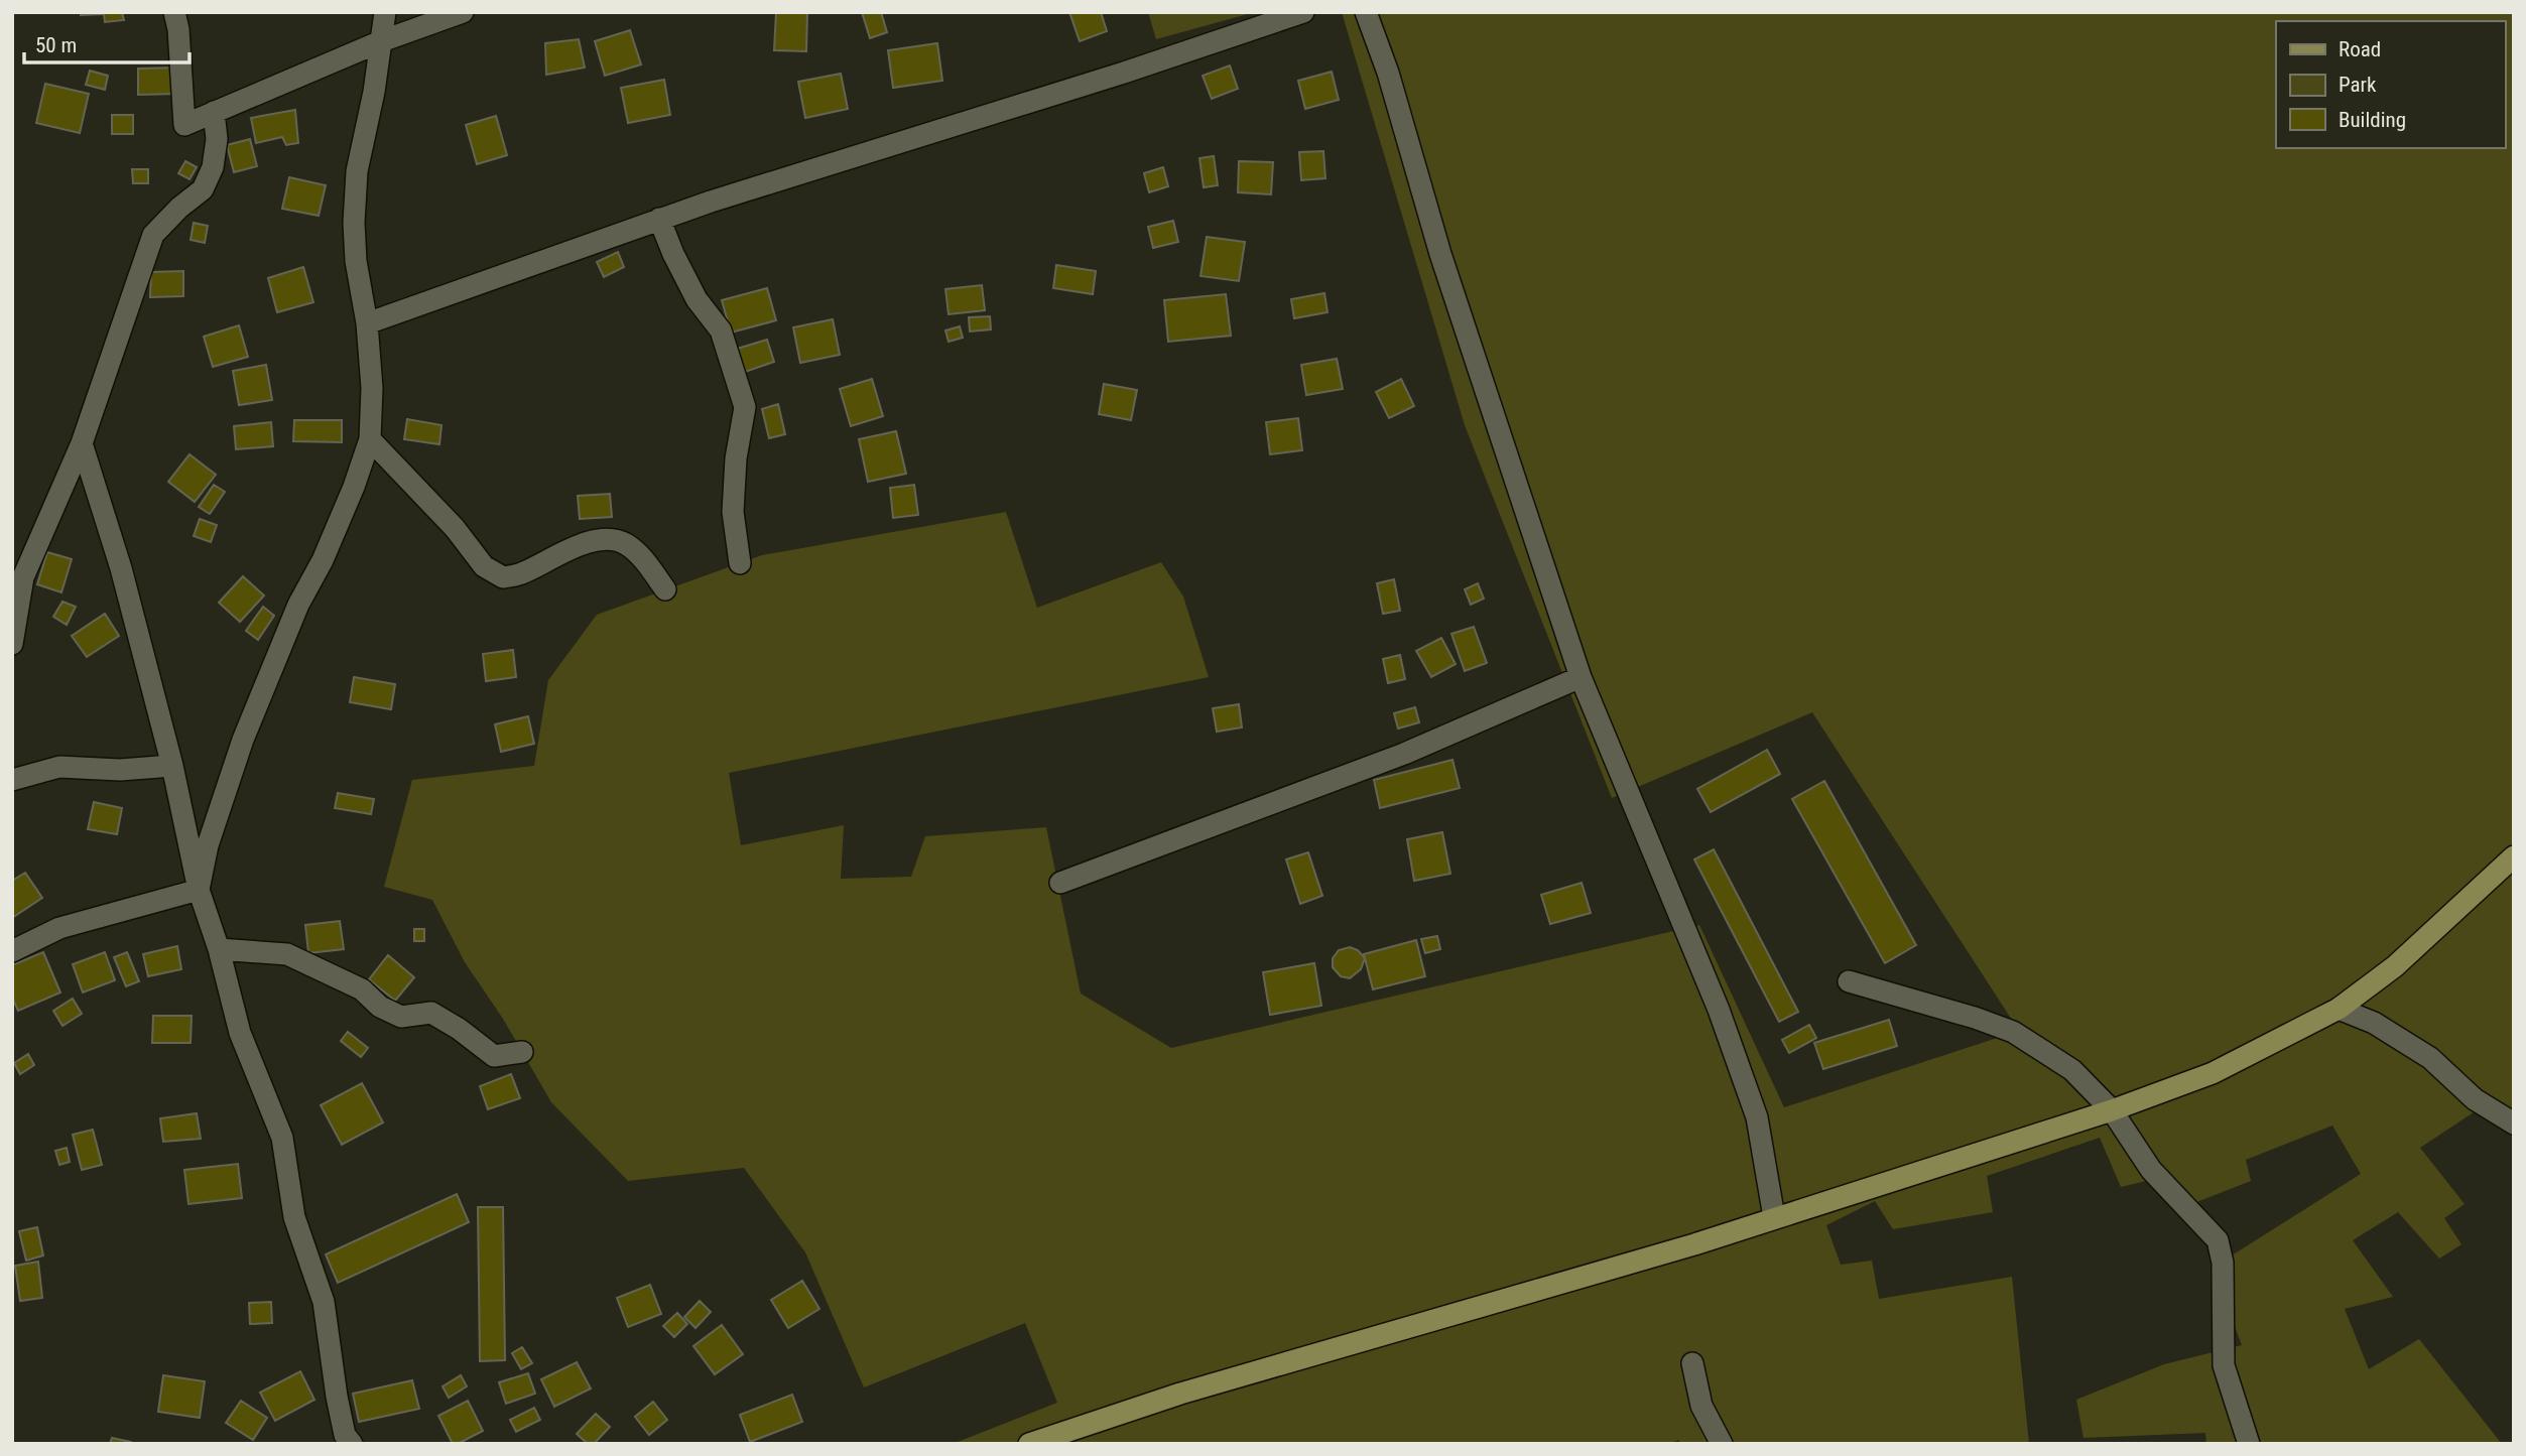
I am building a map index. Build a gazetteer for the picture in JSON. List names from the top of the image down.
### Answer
{
  "legend": ["Road", "Park", "Building"],
  "scale_bar": "50 m"
}
